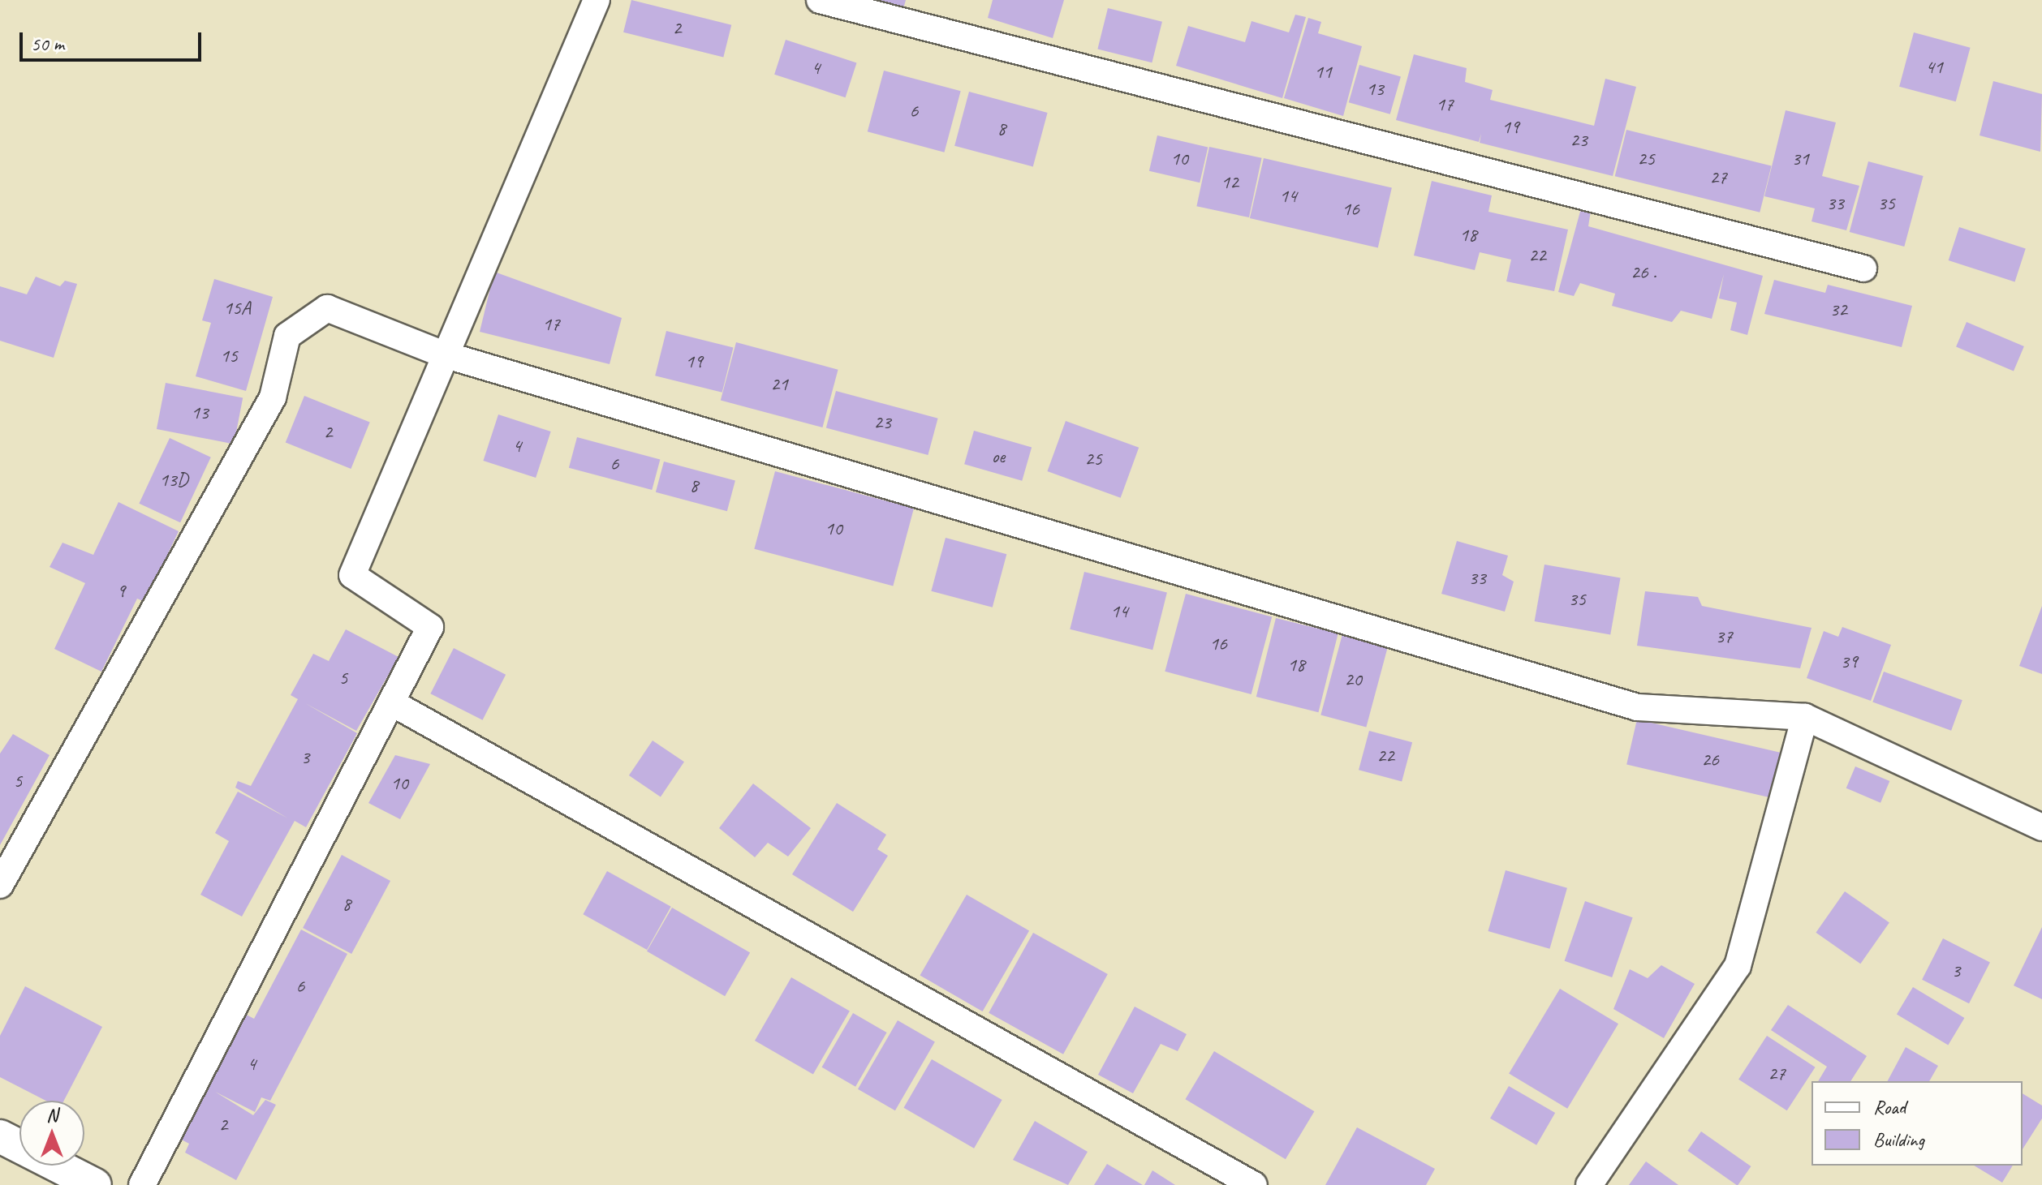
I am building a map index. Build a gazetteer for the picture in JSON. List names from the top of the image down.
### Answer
{
  "house_numbers": [
    "2",
    "41",
    "4",
    "11",
    "13",
    "17",
    "6",
    "19",
    "8",
    "23",
    "10",
    "25",
    "31",
    "27",
    "12",
    "14",
    "33",
    "35",
    "16",
    "18",
    "22",
    "26 .",
    "15A",
    "32",
    "17",
    "15",
    "19",
    "21",
    "13",
    "23",
    "2",
    "4",
    "oe",
    "25",
    "6",
    "13D",
    "8",
    "10",
    "33",
    "9",
    "35",
    "14",
    "37",
    "16",
    "39",
    "18",
    "5",
    "20",
    "22",
    "3",
    "26",
    "5",
    "10",
    "8",
    "3",
    "6",
    "4",
    "27",
    "2"
  ],
  "legend": ["Road", "Building"],
  "scale_bar": "50 m",
  "north": "top"
}
